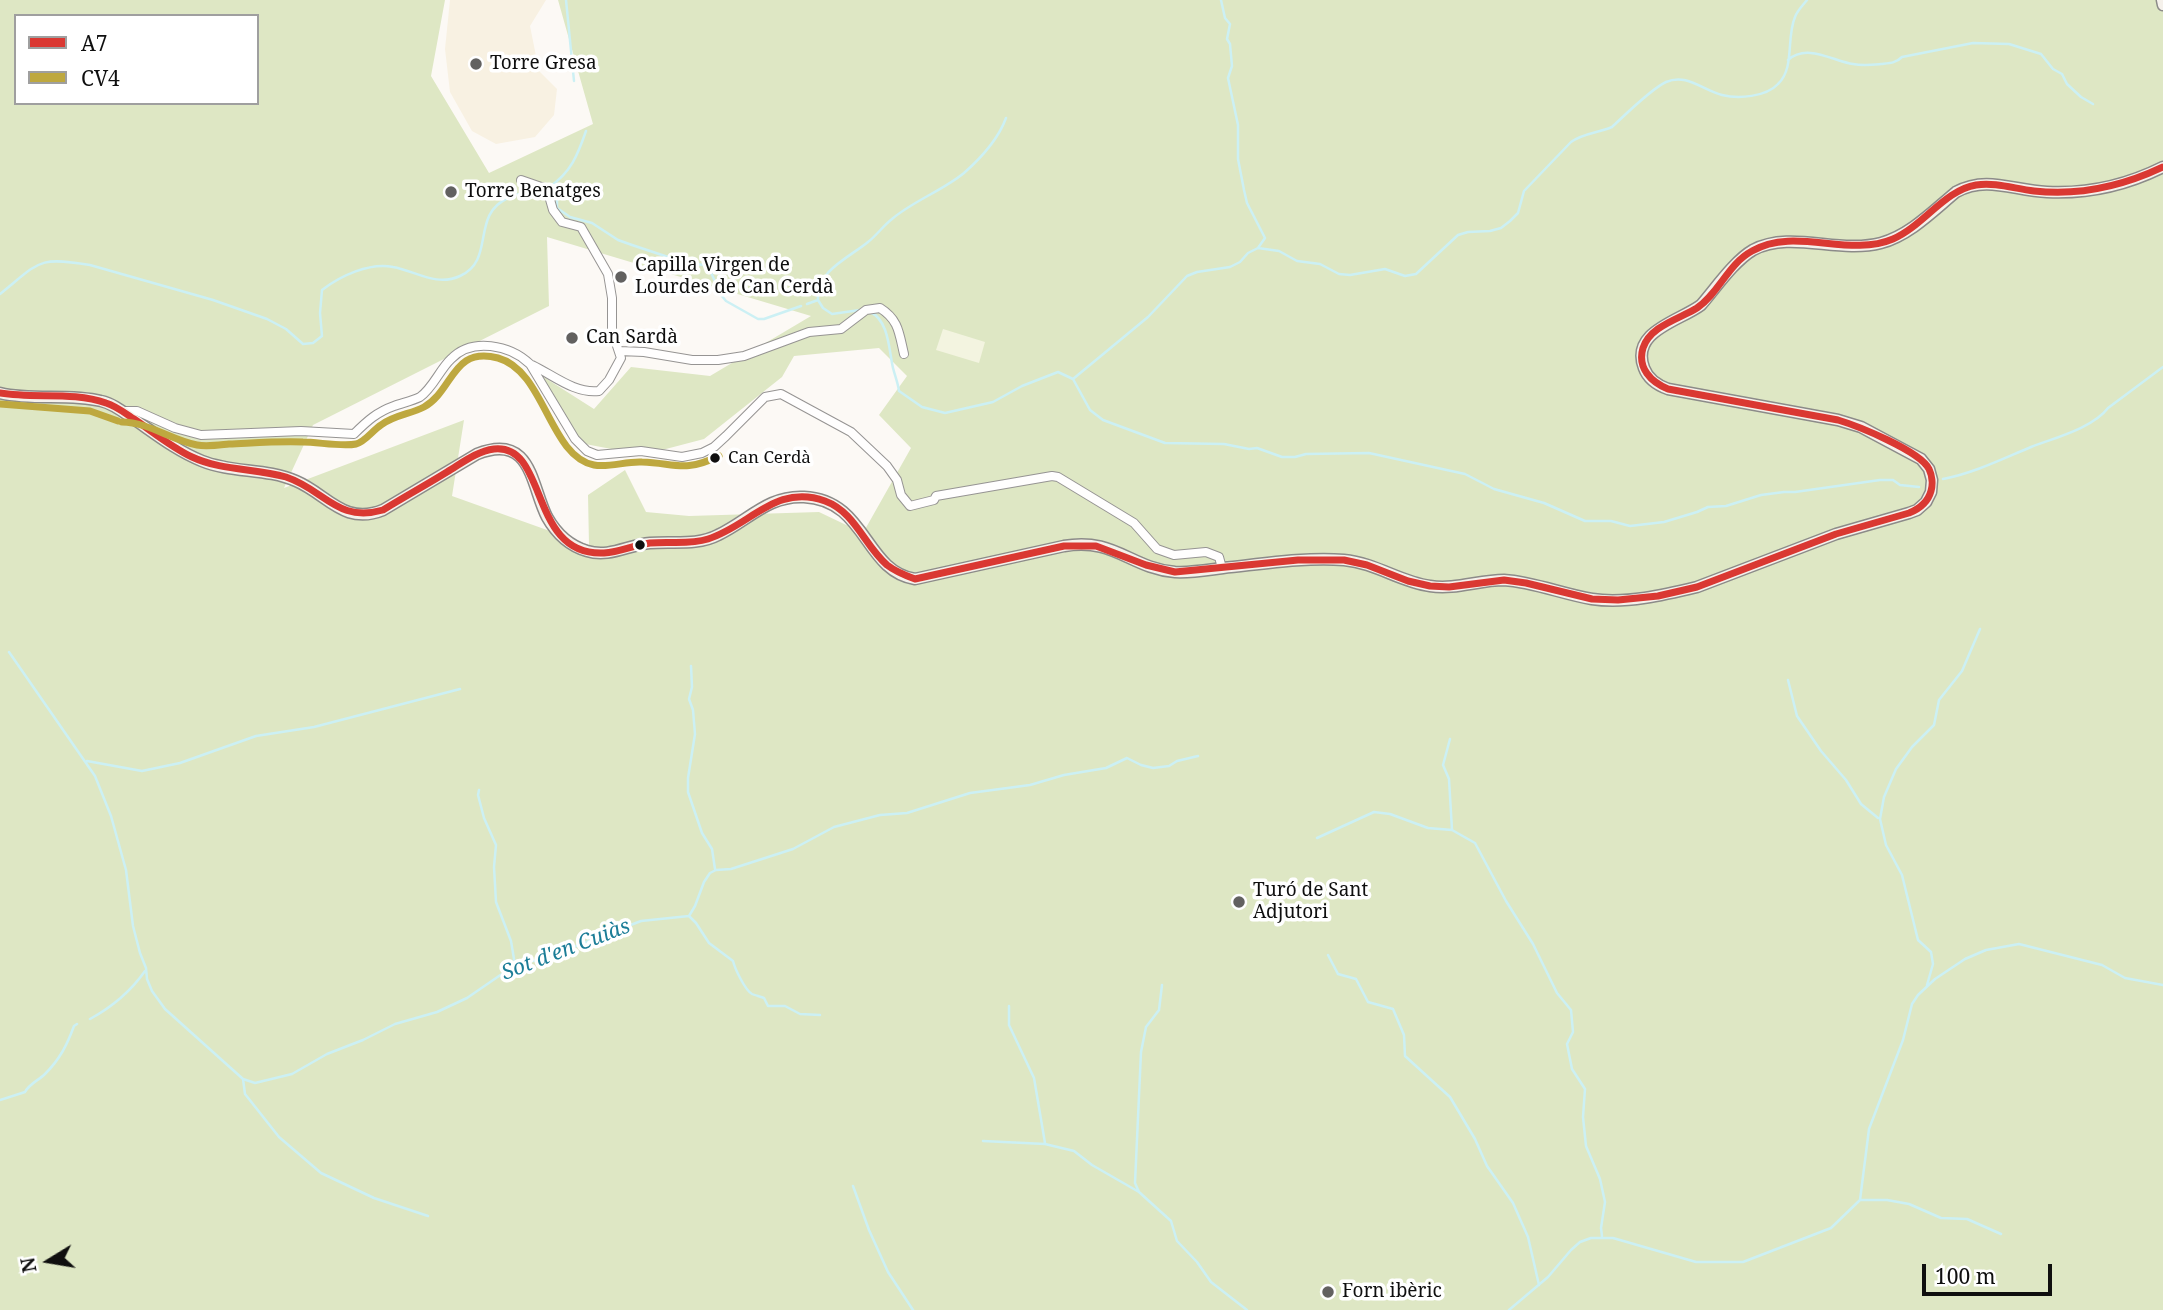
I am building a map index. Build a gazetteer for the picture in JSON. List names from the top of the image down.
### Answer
{
  "water": ["Sot d'en Cuiàs"],
  "places": [
    "Torre Gresa",
    "Torre Benatges",
    "Capilla Virgen de Lourdes de Can Cerdà",
    "Can Sardà",
    "Can Cerdà",
    "Turó de Sant Adjutori",
    "Forn ibèric"
  ],
  "lines": ["transit line A7", "transit line CV4"],
  "legend": ["A7", "CV4"],
  "scale_bar": "100 m",
  "north": "left"
}
